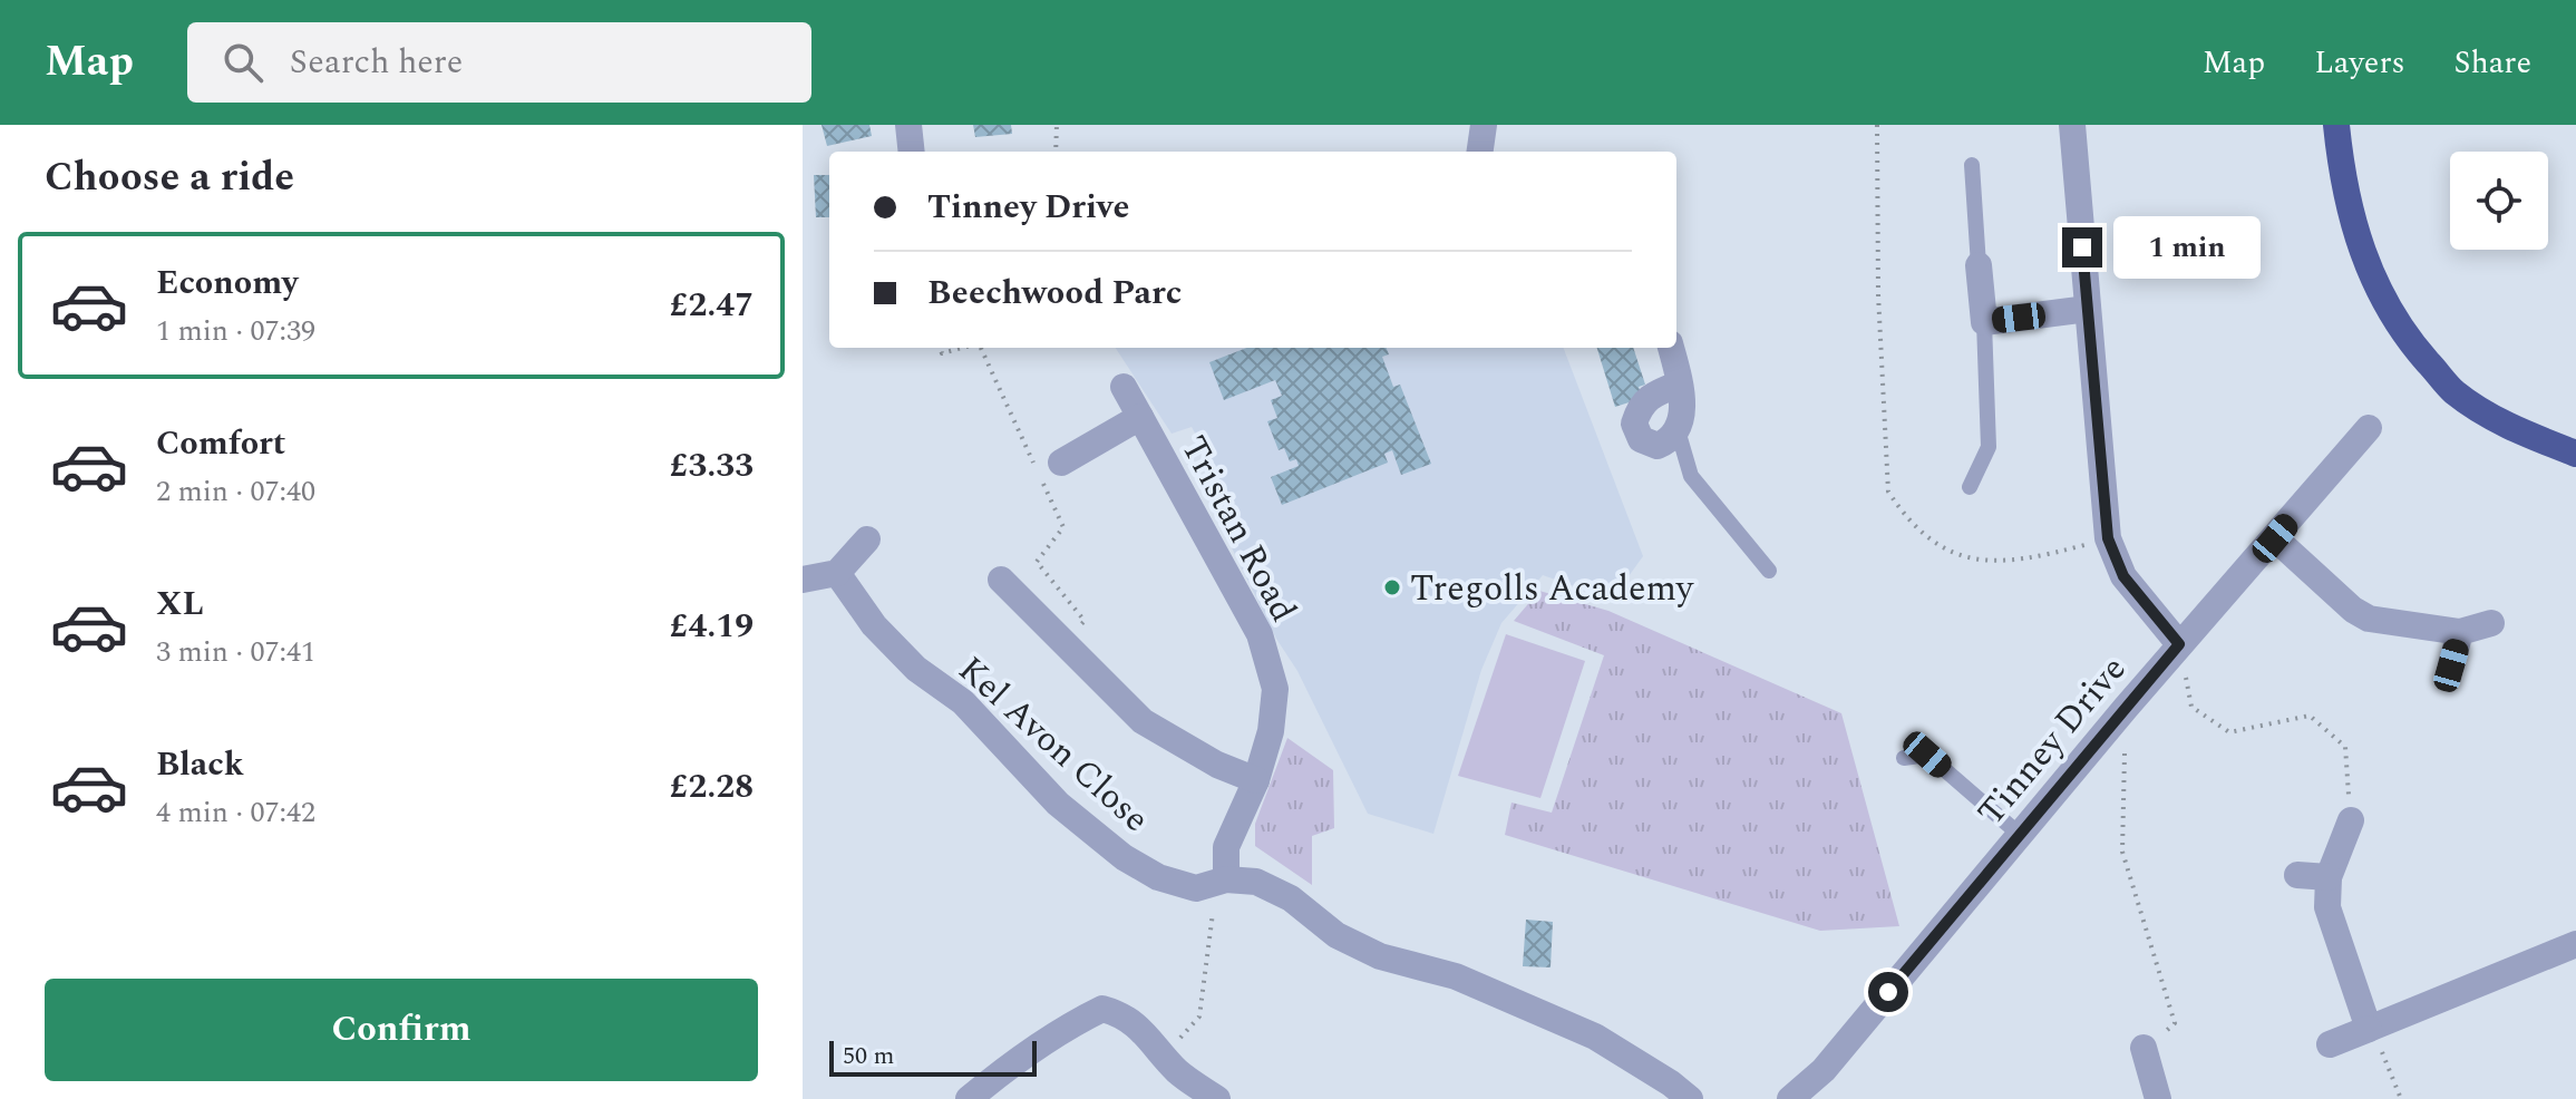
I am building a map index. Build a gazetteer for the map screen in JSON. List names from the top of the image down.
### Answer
{
  "streets": {
    "street": ["Tristan Road", "Tinney Drive", "Kel Avon Close"]
  },
  "crossings": [
    ["Tristan Road", "Kel Avon Close"]
  ],
  "places": ["Tregolls Academy"],
  "scale_bar": "50 m",
  "page": {
    "header": "Map",
    "search": "Search here",
    "nav": ["Map", "Layers", "Share"],
    "heading": "Choose a ride",
    "banner": ["Tinney Drive", "Beechwood Parc"],
    "bubble": "1 min",
    "list": [
      {
        "name": "Economy",
        "note": "1 min · 07:39",
        "value": "£2.47"
      },
      {
        "name": "Comfort",
        "note": "2 min · 07:40",
        "value": "£3.33"
      },
      {
        "name": "XL",
        "note": "3 min · 07:41",
        "value": "£4.19"
      },
      {
        "name": "Black",
        "note": "4 min · 07:42",
        "value": "£2.28"
      }
    ],
    "buttons": "Confirm",
    "scale": "50 m"
  }
}
